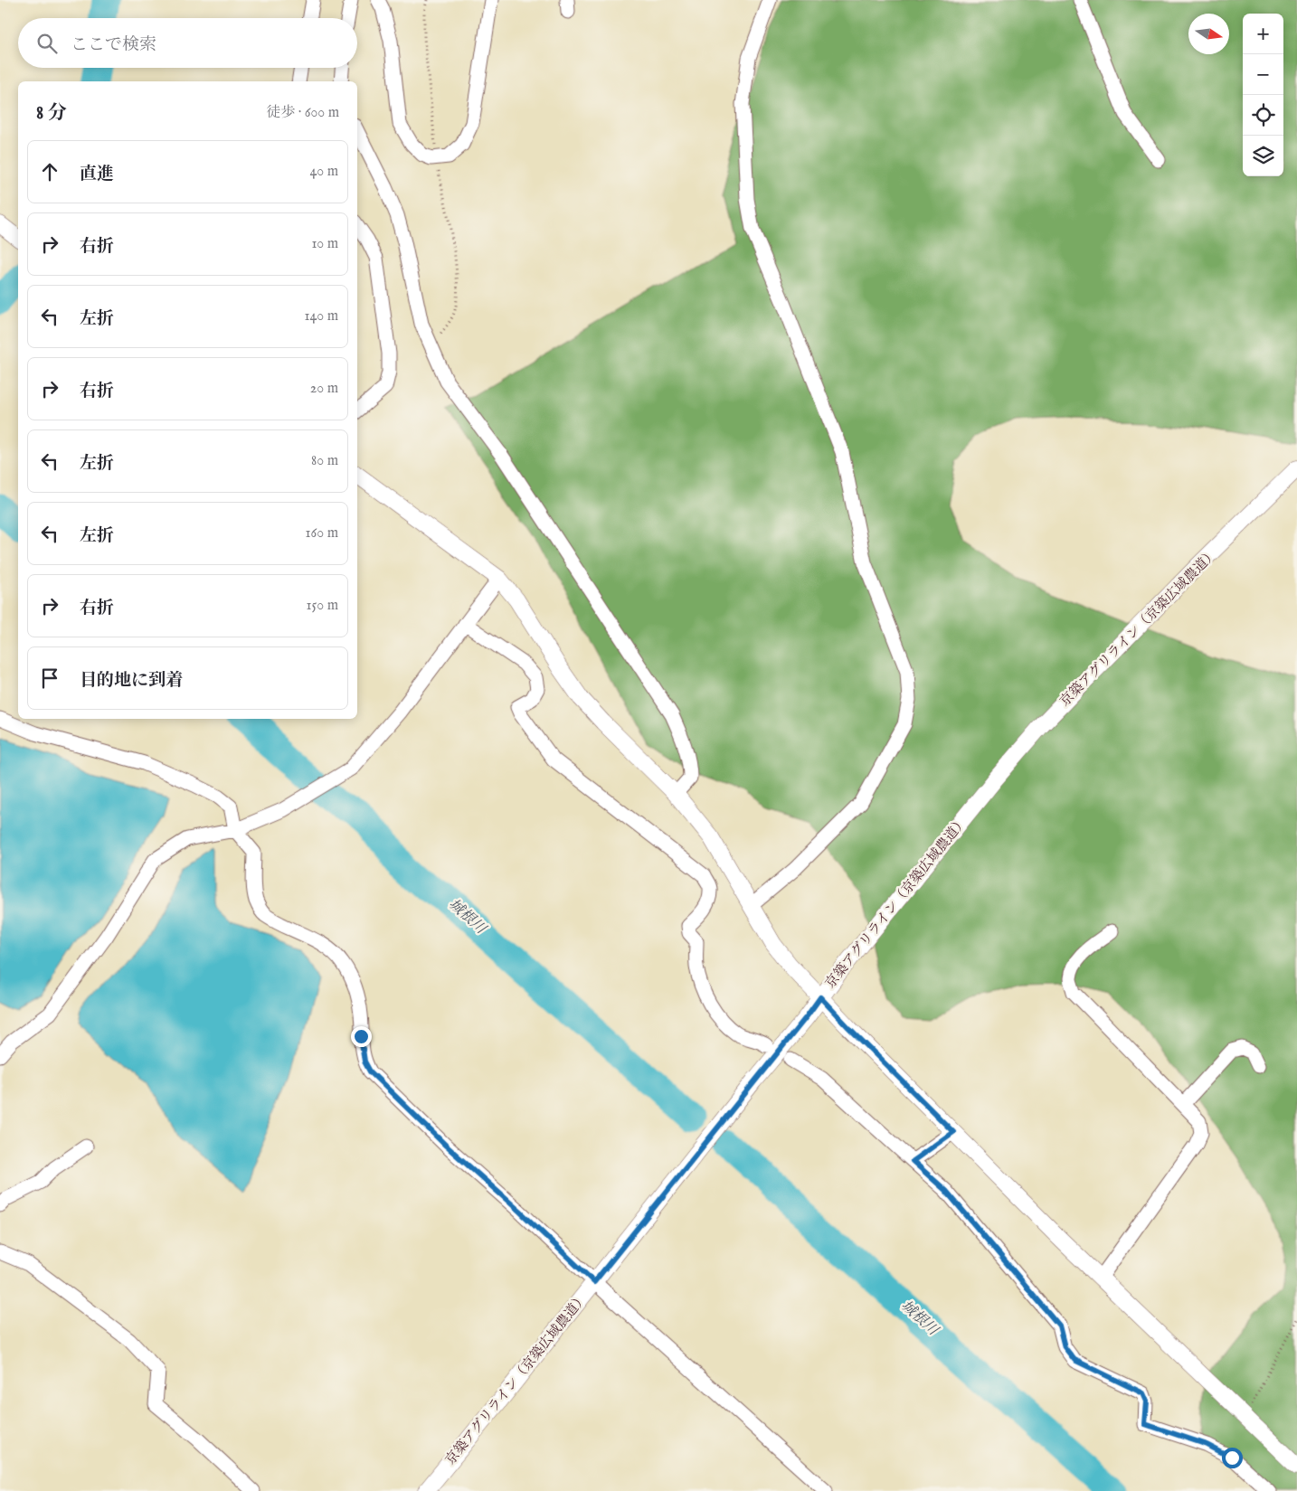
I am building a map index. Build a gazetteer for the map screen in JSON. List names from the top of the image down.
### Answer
{
  "streets": {
    "street": ["京築アグリライン（京築広域農道）"]
  },
  "water": ["城根川"],
  "north": "right",
  "page": {
    "map_buttons": ["+", "−"],
    "search": "ここで検索",
    "heading": ["8 分", "徒歩 · 600 m"],
    "list": [
      ["直進", "40 m"],
      ["右折", "10 m"],
      ["左折", "140 m"],
      ["右折", "20 m"],
      ["左折", "80 m"],
      ["左折", "160 m"],
      ["右折", "150 m"],
      "目的地に到着"
    ]
  }
}
